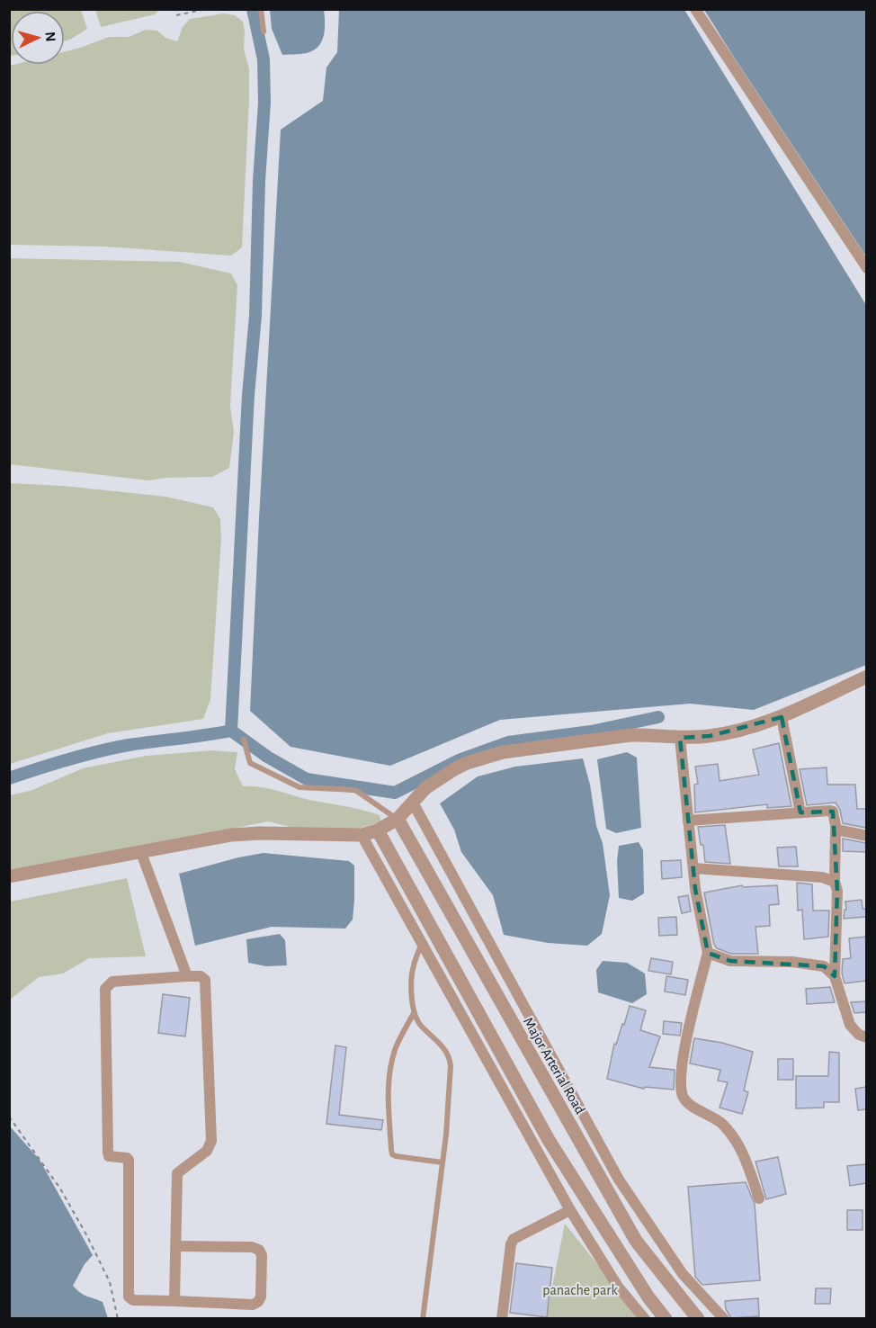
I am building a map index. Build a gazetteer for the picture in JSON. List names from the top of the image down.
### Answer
{
  "streets": {
    "street": ["Major Arterial Road"]
  },
  "parks": ["panache park"],
  "north": "right"
}
